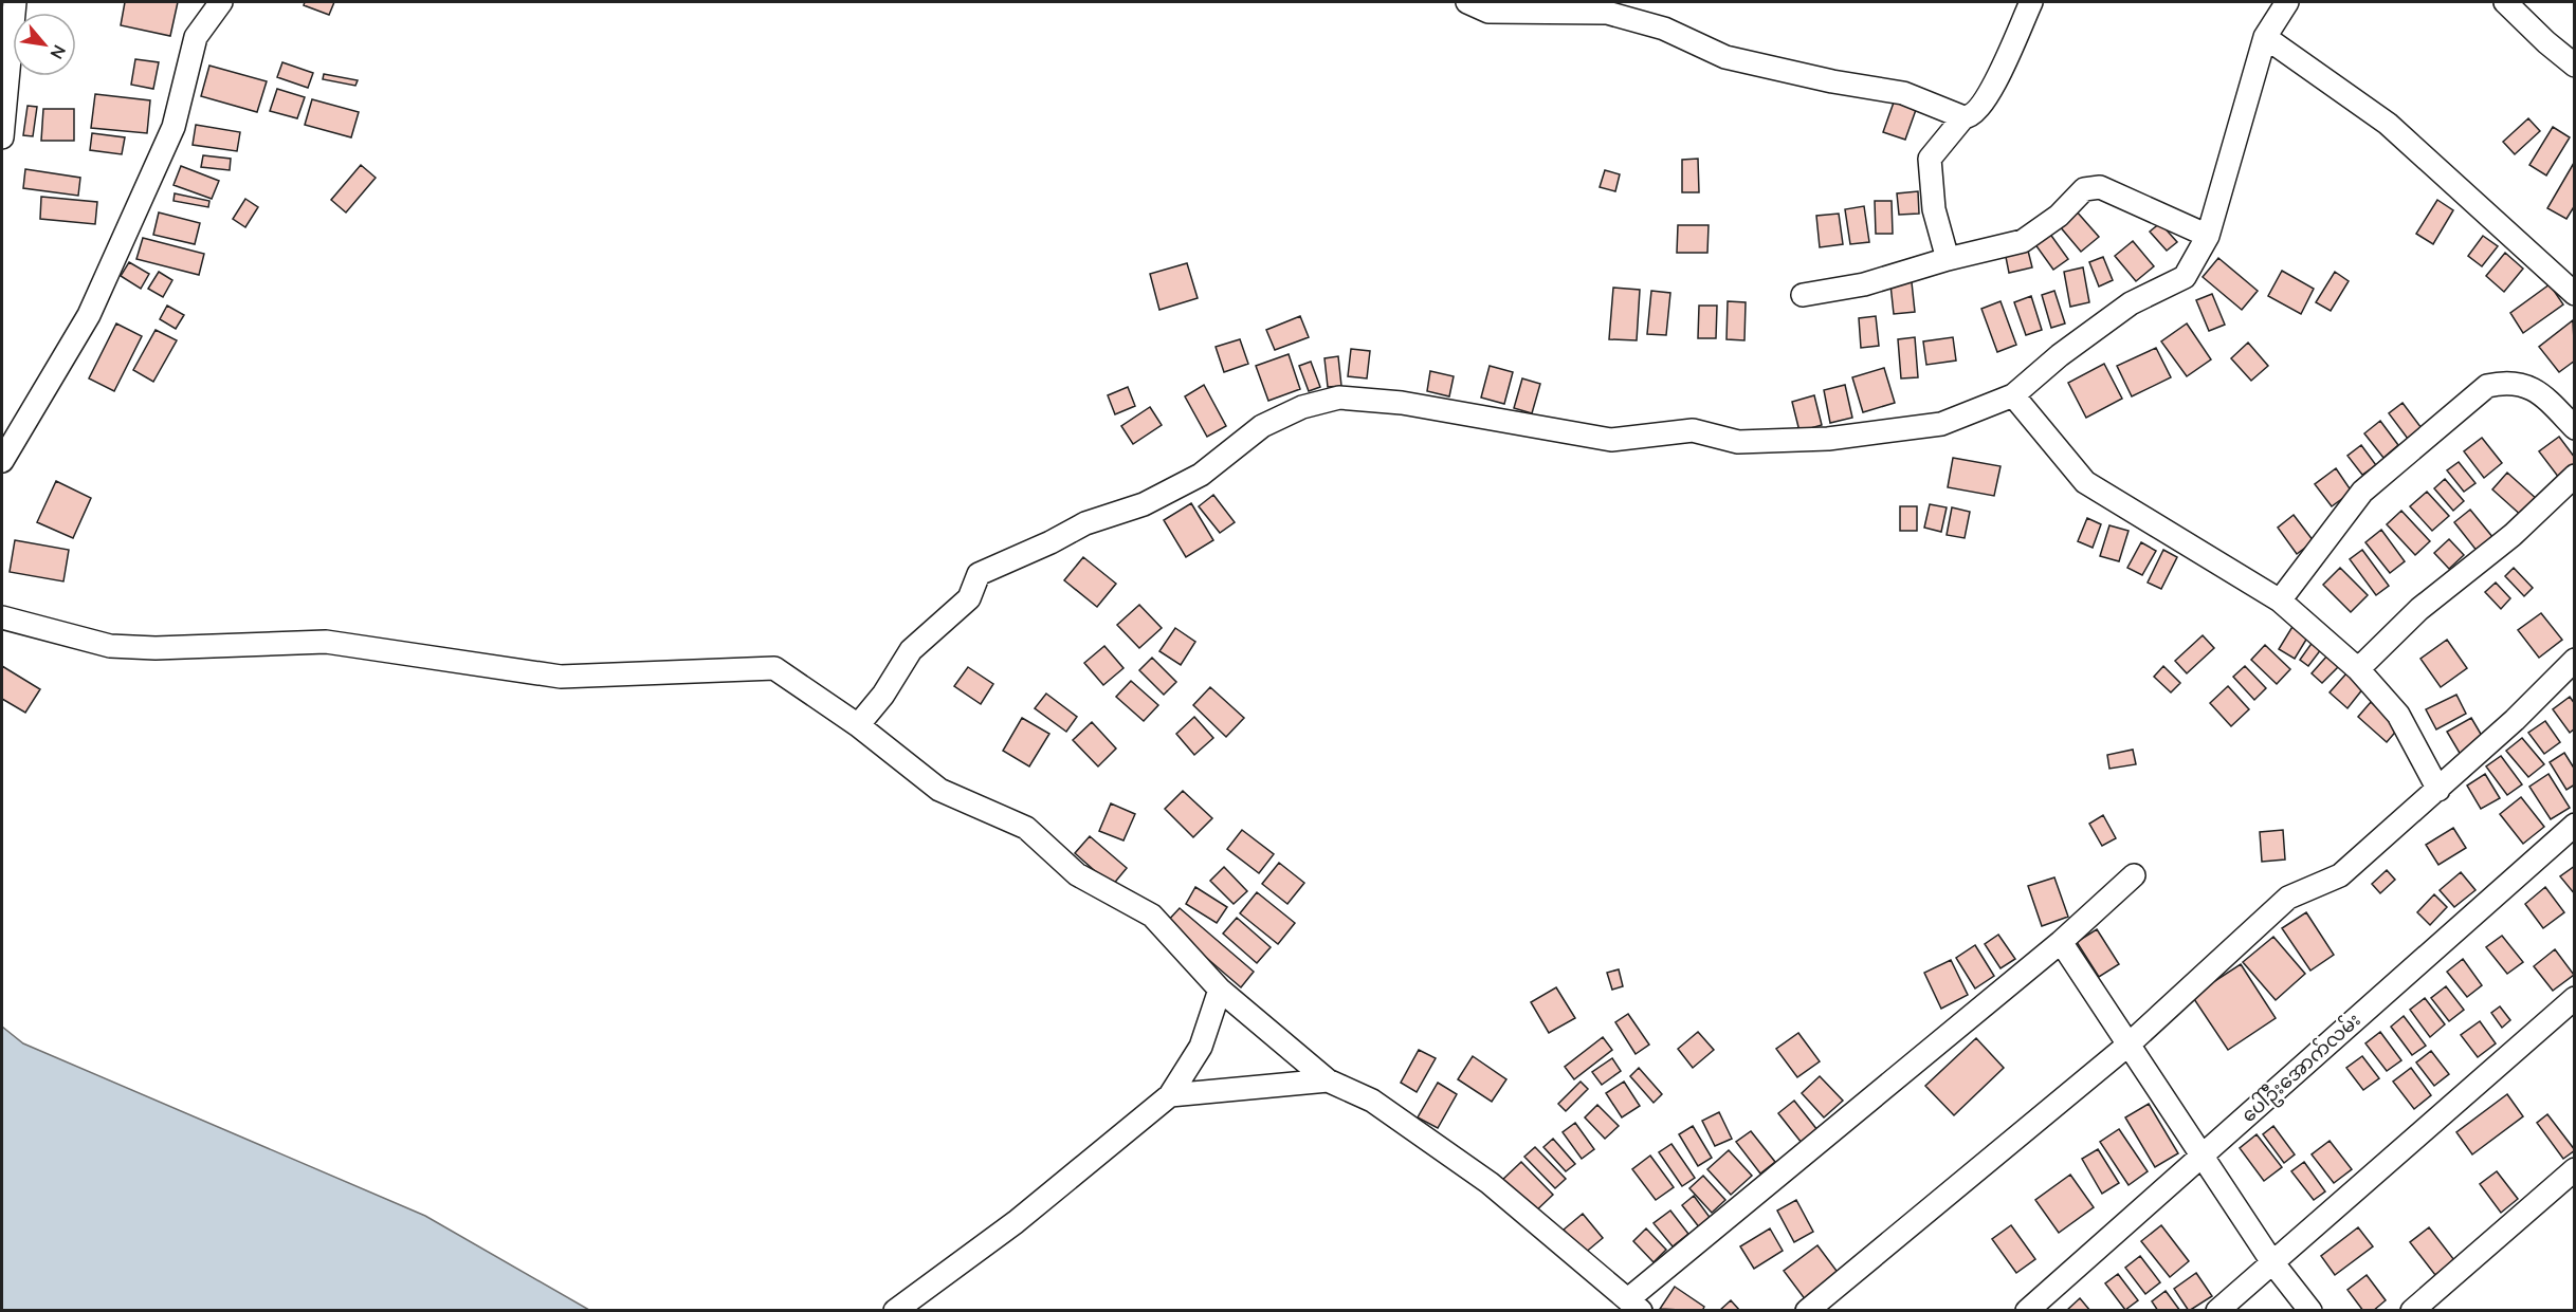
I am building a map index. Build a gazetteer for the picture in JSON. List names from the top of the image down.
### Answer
{
  "streets": {
    "street": ["ပေါ်ဦးအောက်လမ်း"]
  },
  "north": "bottom right"
}
